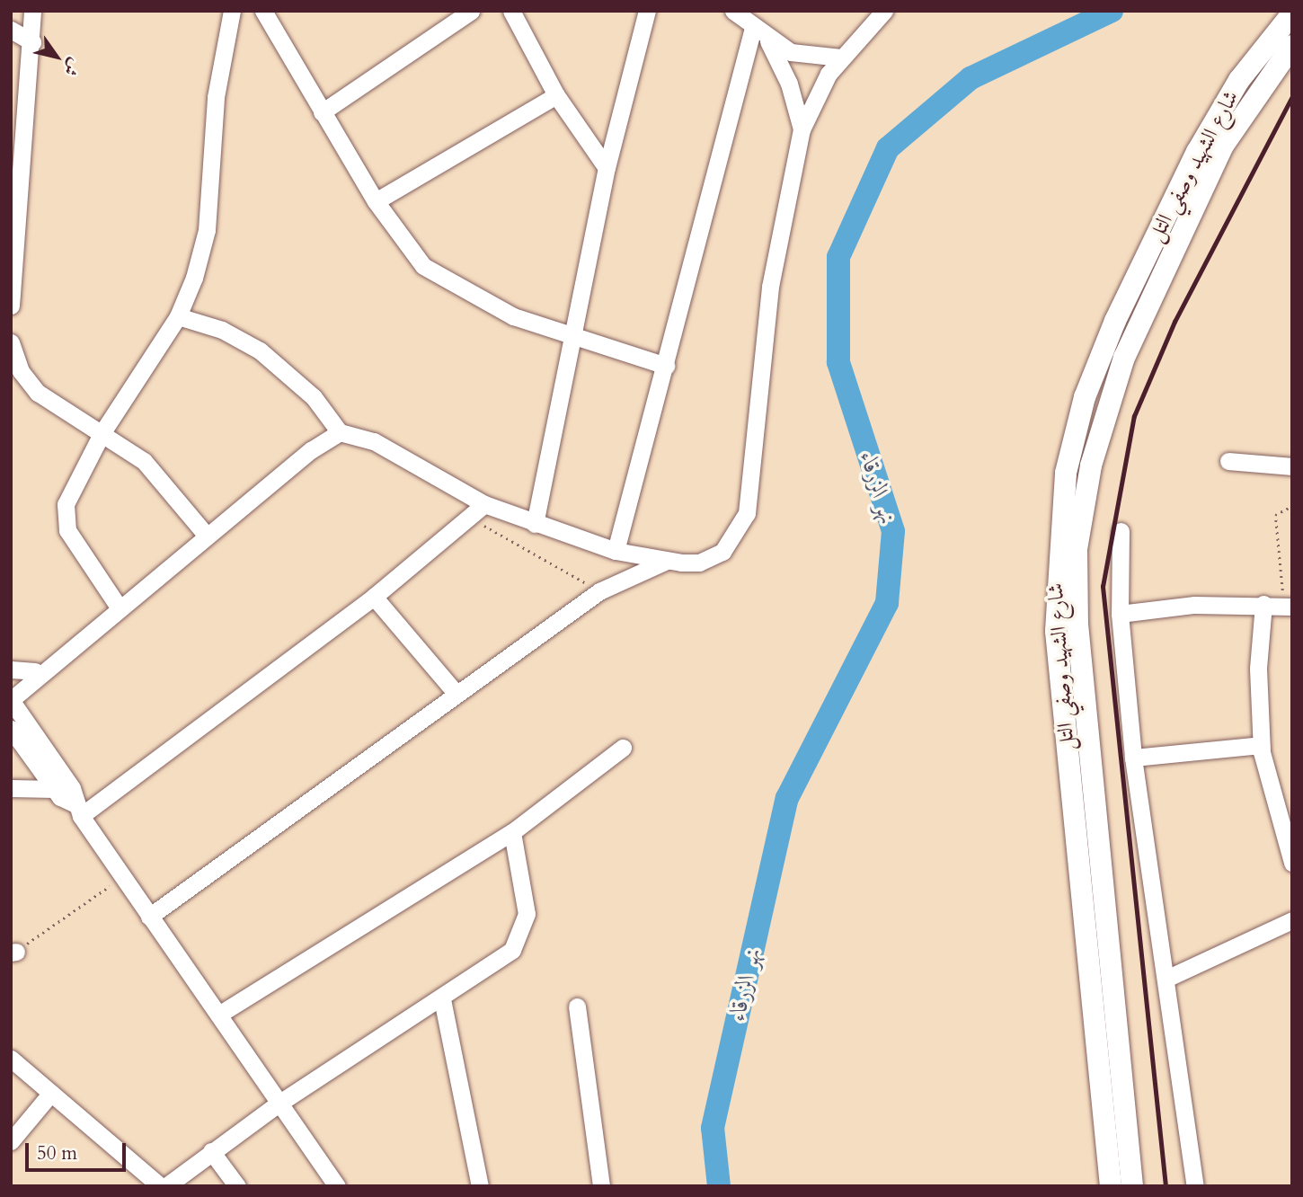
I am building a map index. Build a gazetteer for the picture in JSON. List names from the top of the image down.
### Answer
{
  "streets": {
    "main road": ["شارع الشهيد وصفي التل"]
  },
  "water": ["نهر الزرقاء"],
  "scale_bar": "50 m",
  "north": "bottom right"
}
